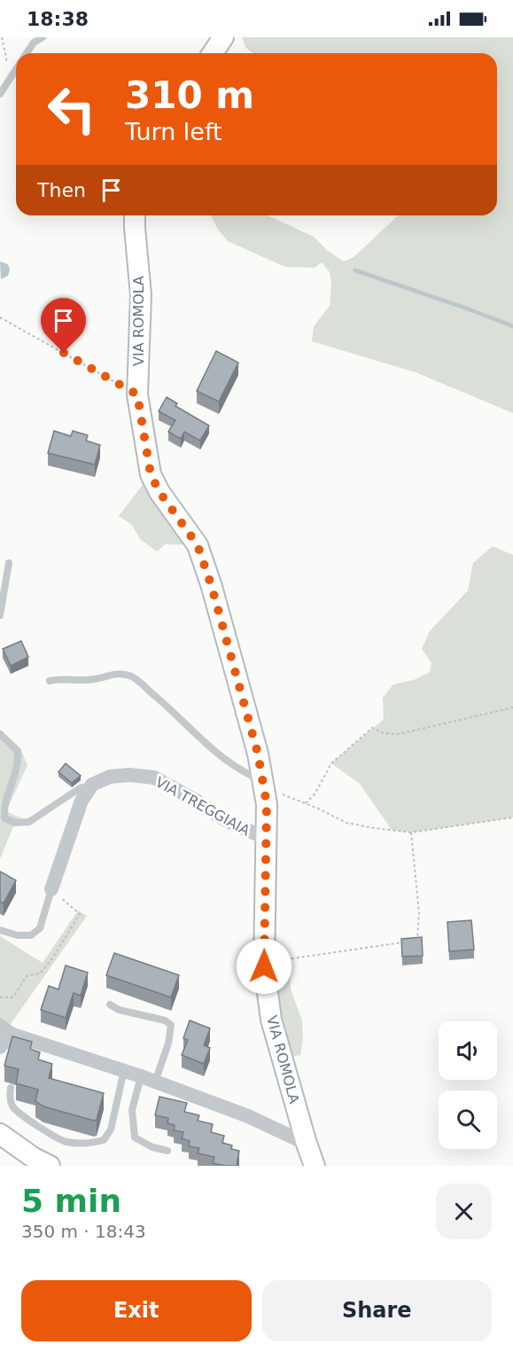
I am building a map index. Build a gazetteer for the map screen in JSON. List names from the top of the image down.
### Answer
{
  "streets": {
    "street": ["VIA ROMOLA", "VIA TREGGIAIA"]
  },
  "crossings": [
    ["VIA ROMOLA", "VIA TREGGIAIA"]
  ],
  "page": {
    "status": "18:38",
    "turn": ["310 m", "Turn left"],
    "then": "Then",
    "heading": ["5 min", "350 m · 18:43"],
    "buttons": ["Exit", "Share"]
  }
}
